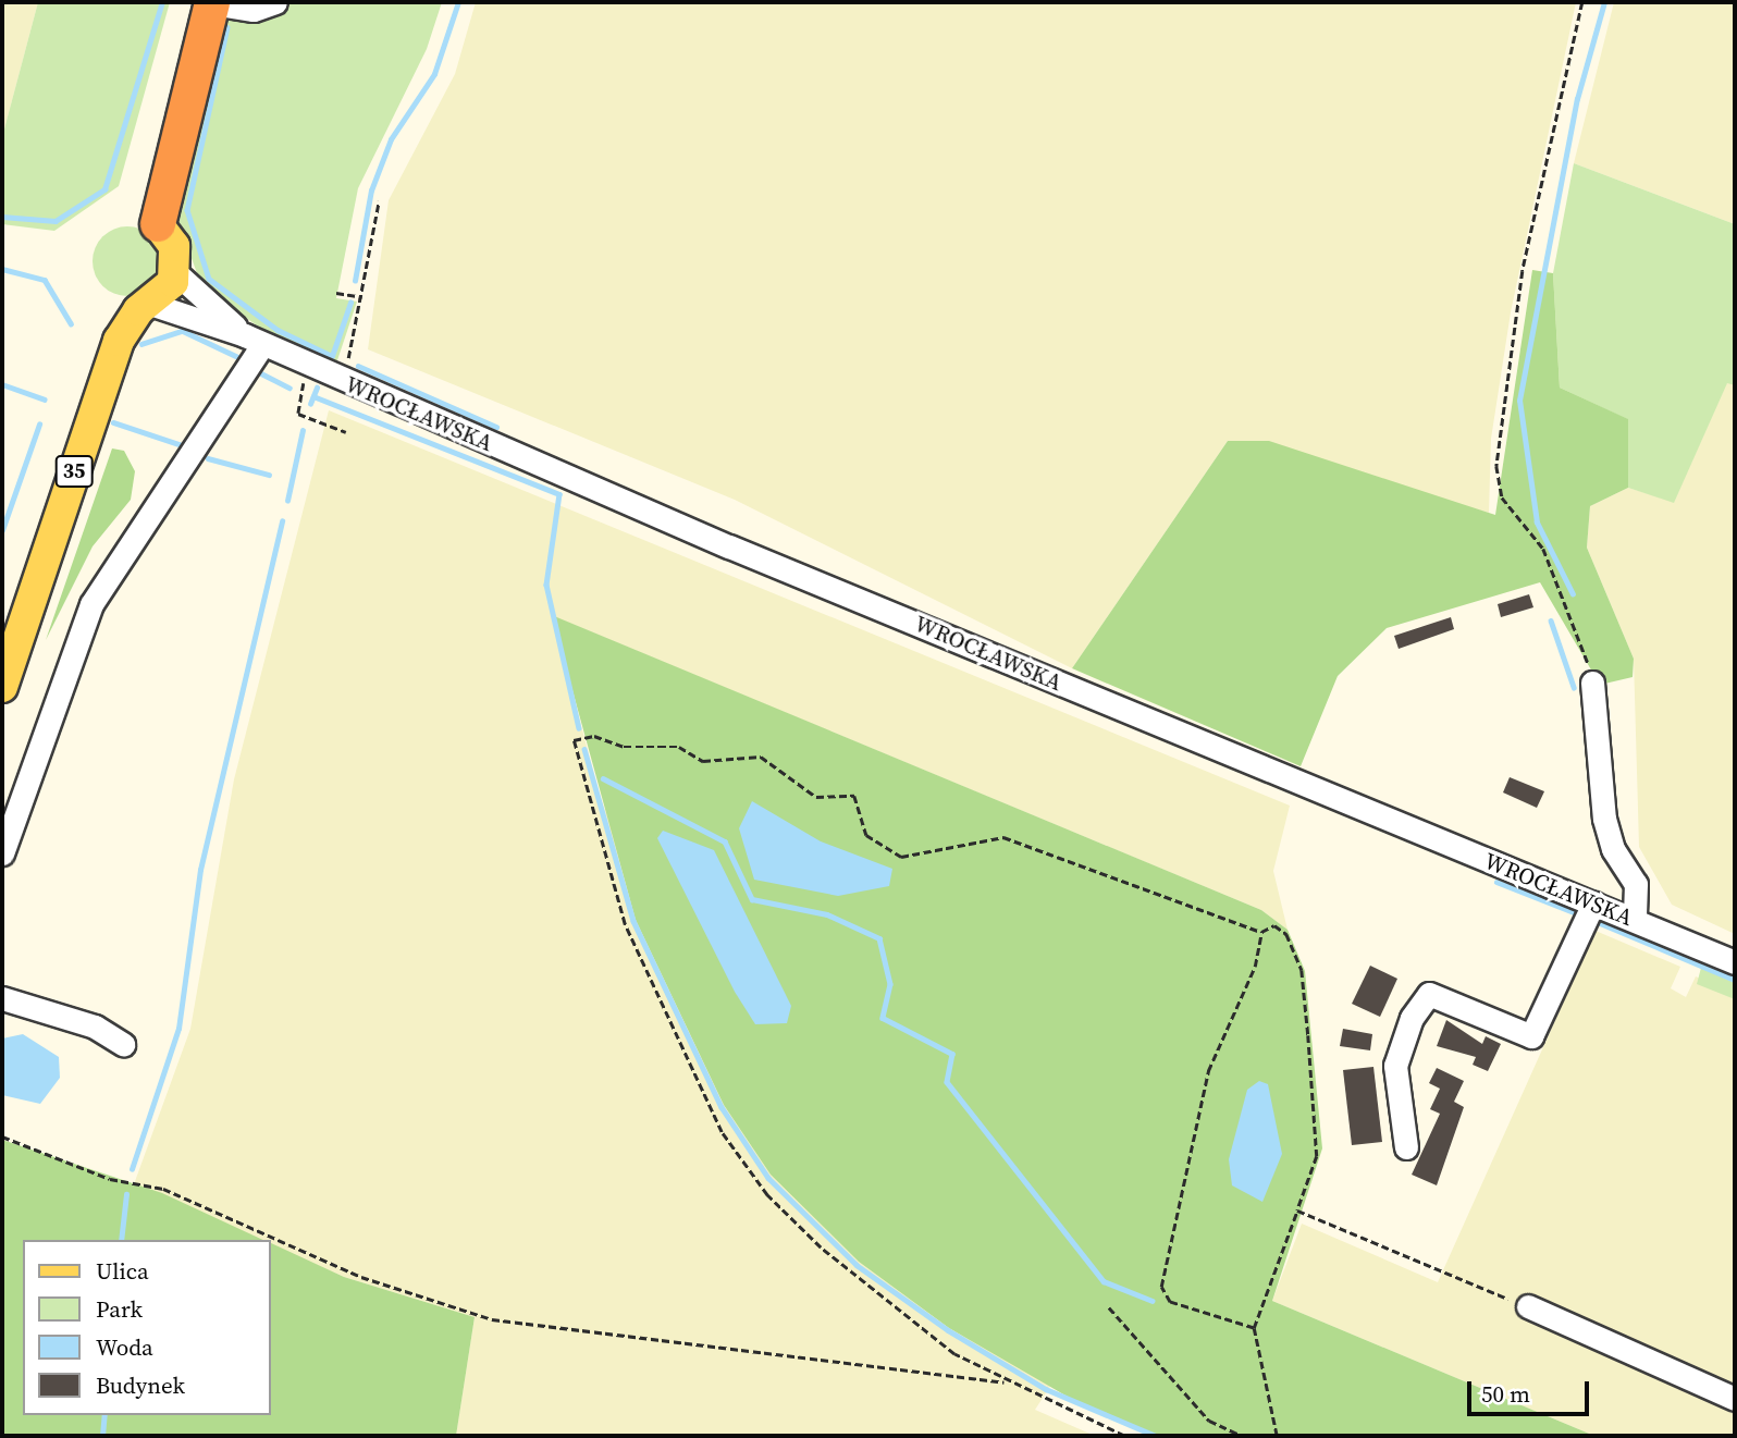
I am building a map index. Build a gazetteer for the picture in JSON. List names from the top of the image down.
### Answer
{
  "streets": {
    "main road": ["35"],
    "street": ["WROCŁAWSKA"]
  },
  "legend": [
    "Ulica",
    "Park",
    "Woda",
    "Budynek"
  ],
  "scale_bar": "50 m"
}
